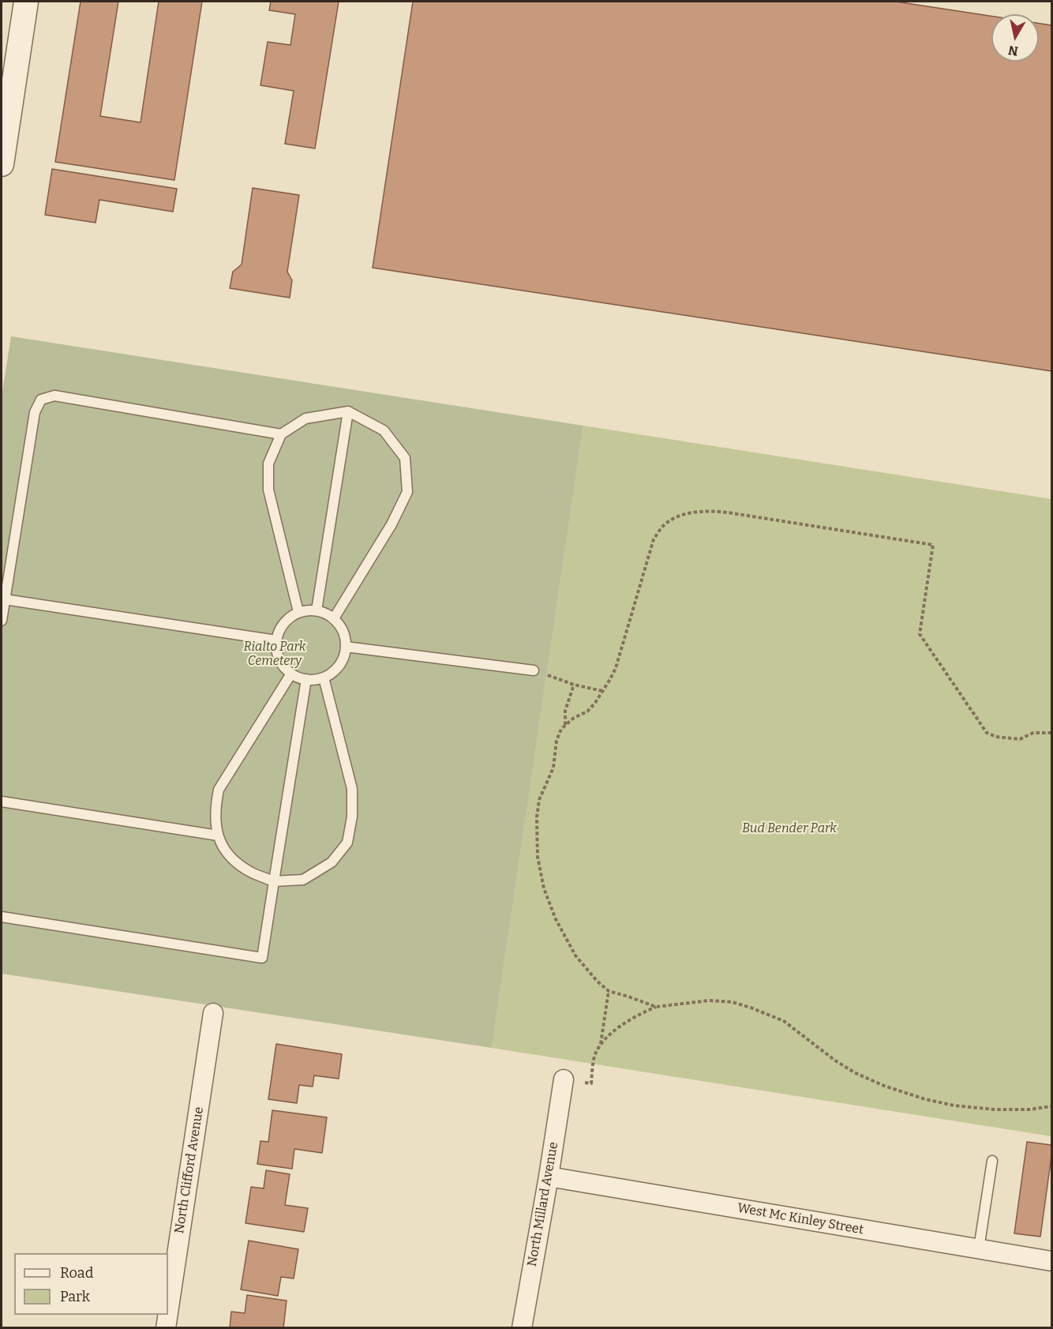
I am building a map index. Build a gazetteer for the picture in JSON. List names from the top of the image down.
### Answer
{
  "streets": {
    "street": ["North Clifford Avenue", "North Millard Avenue", "West Mc Kinley Street"]
  },
  "crossings": [
    ["North Millard Avenue", "West Mc Kinley Street"]
  ],
  "parks": ["Rialto Park Cemetery", "Bud Bender Park"],
  "legend": ["Road", "Park"],
  "north": "bottom"
}
